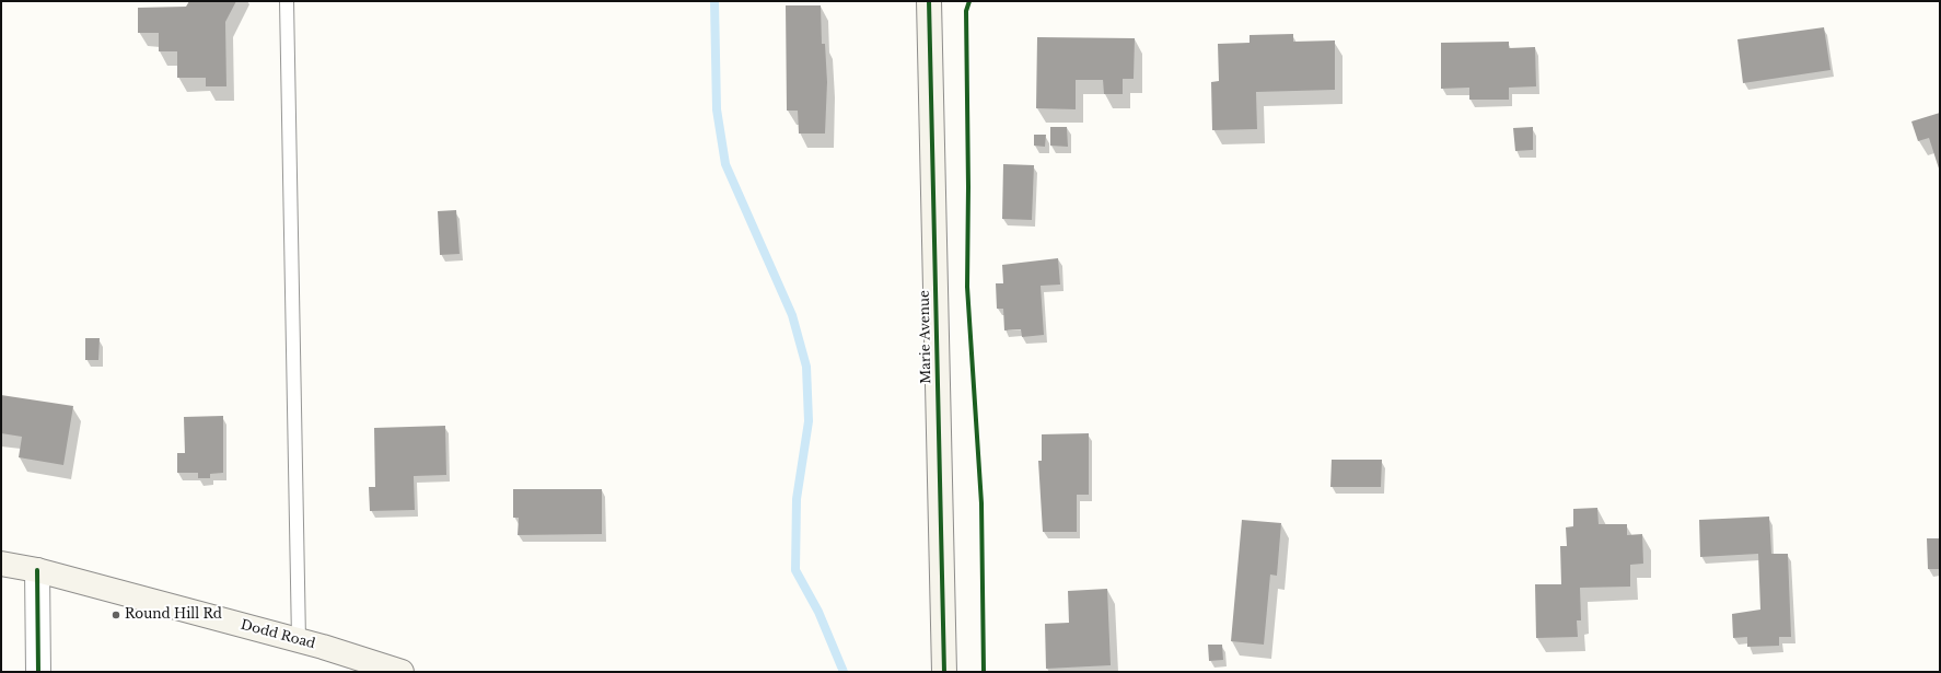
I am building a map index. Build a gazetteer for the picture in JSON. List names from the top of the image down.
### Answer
{
  "streets": {
    "street": ["Marie Avenue", "Dodd Road"]
  },
  "places": ["Round Hill Rd"]
}
